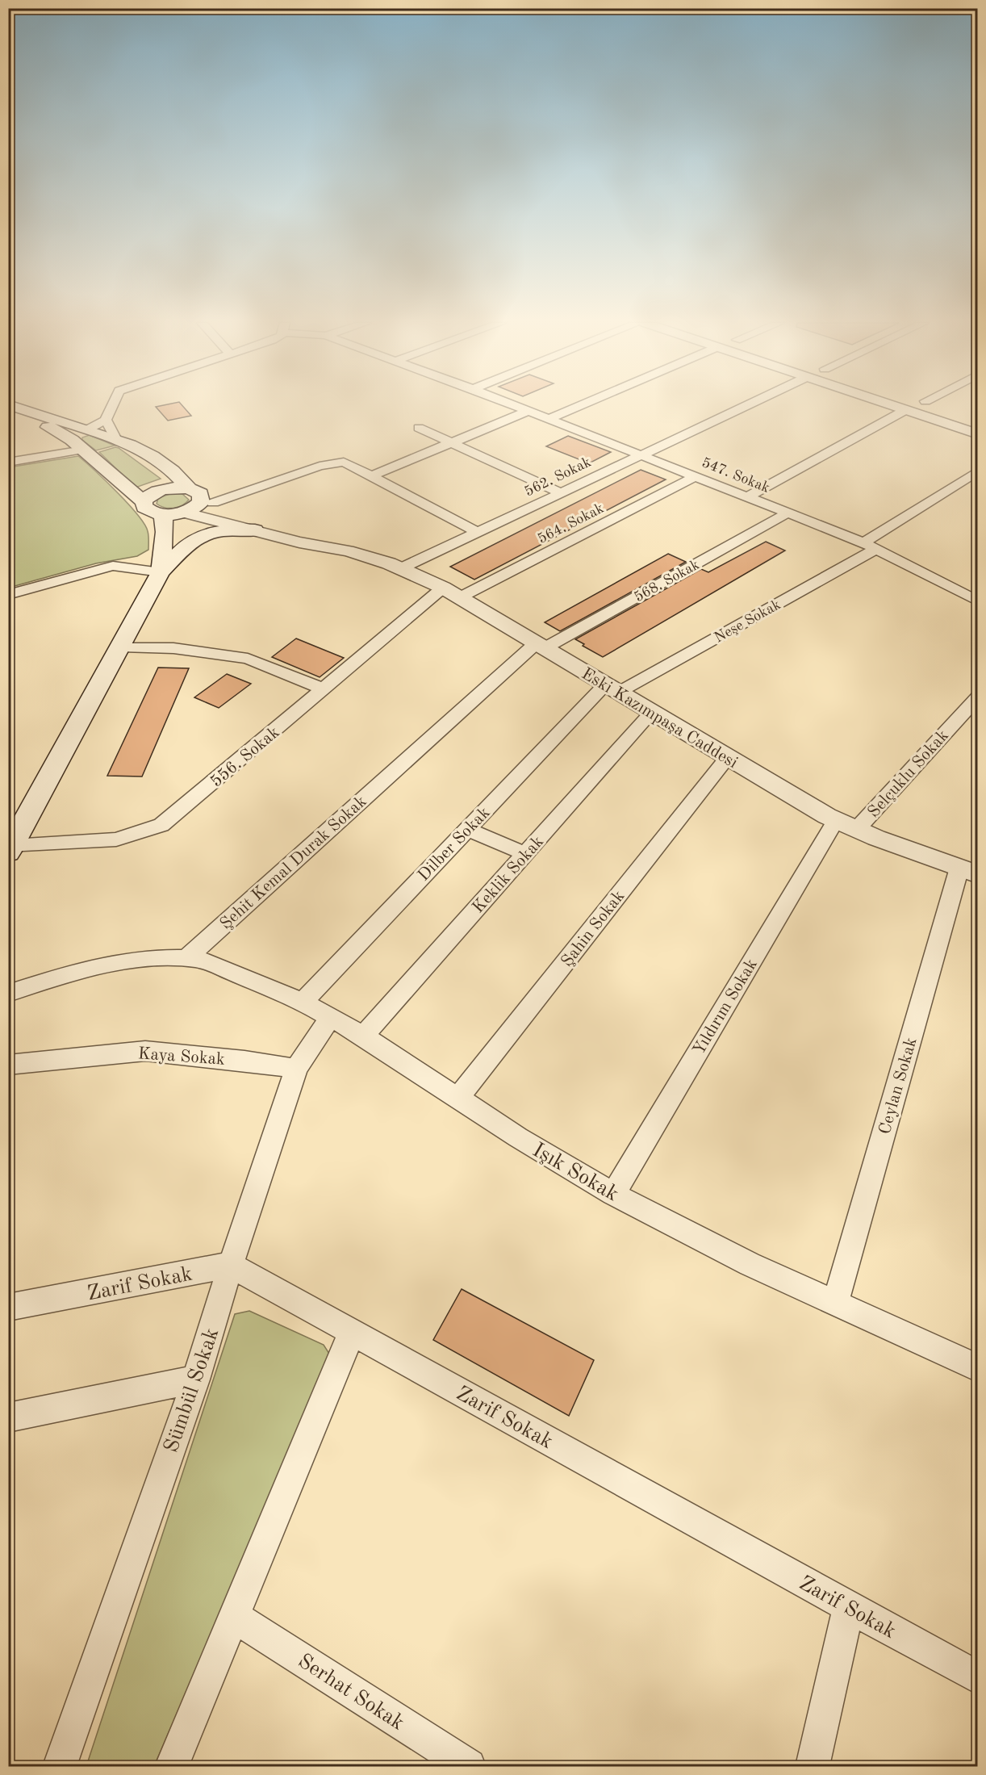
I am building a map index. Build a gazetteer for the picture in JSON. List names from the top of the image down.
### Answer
{
  "streets": {
    "street": [
      "547. Sokak",
      "562. Sokak",
      "564. Sokak",
      "568. Sokak",
      "Neşe Sokak",
      "Eski Kazımpaşa Caddesi",
      "556. Sokak",
      "Selçuklu Sokak",
      "Dilber Sokak",
      "Şehit Kemal Durak Sokak",
      "Keklik Sokak",
      "Şahin Sokak",
      "Yıldırım Sokak",
      "Kaya Sokak",
      "Ceylan Sokak",
      "Işık Sokak",
      "Zarif Sokak",
      "Sümbül Sokak",
      "Serhat Sokak"
    ]
  },
  "crossings": [
    ["547. Sokak", "562. Sokak"],
    ["547. Sokak", "564. Sokak"],
    ["547. Sokak", "568. Sokak"],
    ["547. Sokak", "Neşe Sokak"],
    ["562. Sokak", "Eski Kazımpaşa Caddesi"],
    ["564. Sokak", "Eski Kazımpaşa Caddesi"],
    ["564. Sokak", "556. Sokak"],
    ["568. Sokak", "Eski Kazımpaşa Caddesi"],
    ["568. Sokak", "Şehit Kemal Durak Sokak"],
    ["Neşe Sokak", "Eski Kazımpaşa Caddesi"],
    ["Neşe Sokak", "Dilber Sokak"],
    ["Eski Kazımpaşa Caddesi", "556. Sokak"],
    ["Eski Kazımpaşa Caddesi", "Selçuklu Sokak"],
    ["Eski Kazımpaşa Caddesi", "Dilber Sokak"],
    ["Eski Kazımpaşa Caddesi", "Şehit Kemal Durak Sokak"],
    ["Eski Kazımpaşa Caddesi", "Keklik Sokak"],
    ["Eski Kazımpaşa Caddesi", "Şahin Sokak"],
    ["Eski Kazımpaşa Caddesi", "Yıldırım Sokak"],
    ["Eski Kazımpaşa Caddesi", "Ceylan Sokak"],
    ["Dilber Sokak", "Işık Sokak"],
    ["Şehit Kemal Durak Sokak", "Işık Sokak"],
    ["Keklik Sokak", "Işık Sokak"],
    ["Şahin Sokak", "Işık Sokak"],
    ["Yıldırım Sokak", "Işık Sokak"],
    ["Kaya Sokak", "Sümbül Sokak"],
    ["Ceylan Sokak", "Işık Sokak"],
    ["Işık Sokak", "Sümbül Sokak"],
    ["Zarif Sokak", "Sümbül Sokak"]
  ]
}
